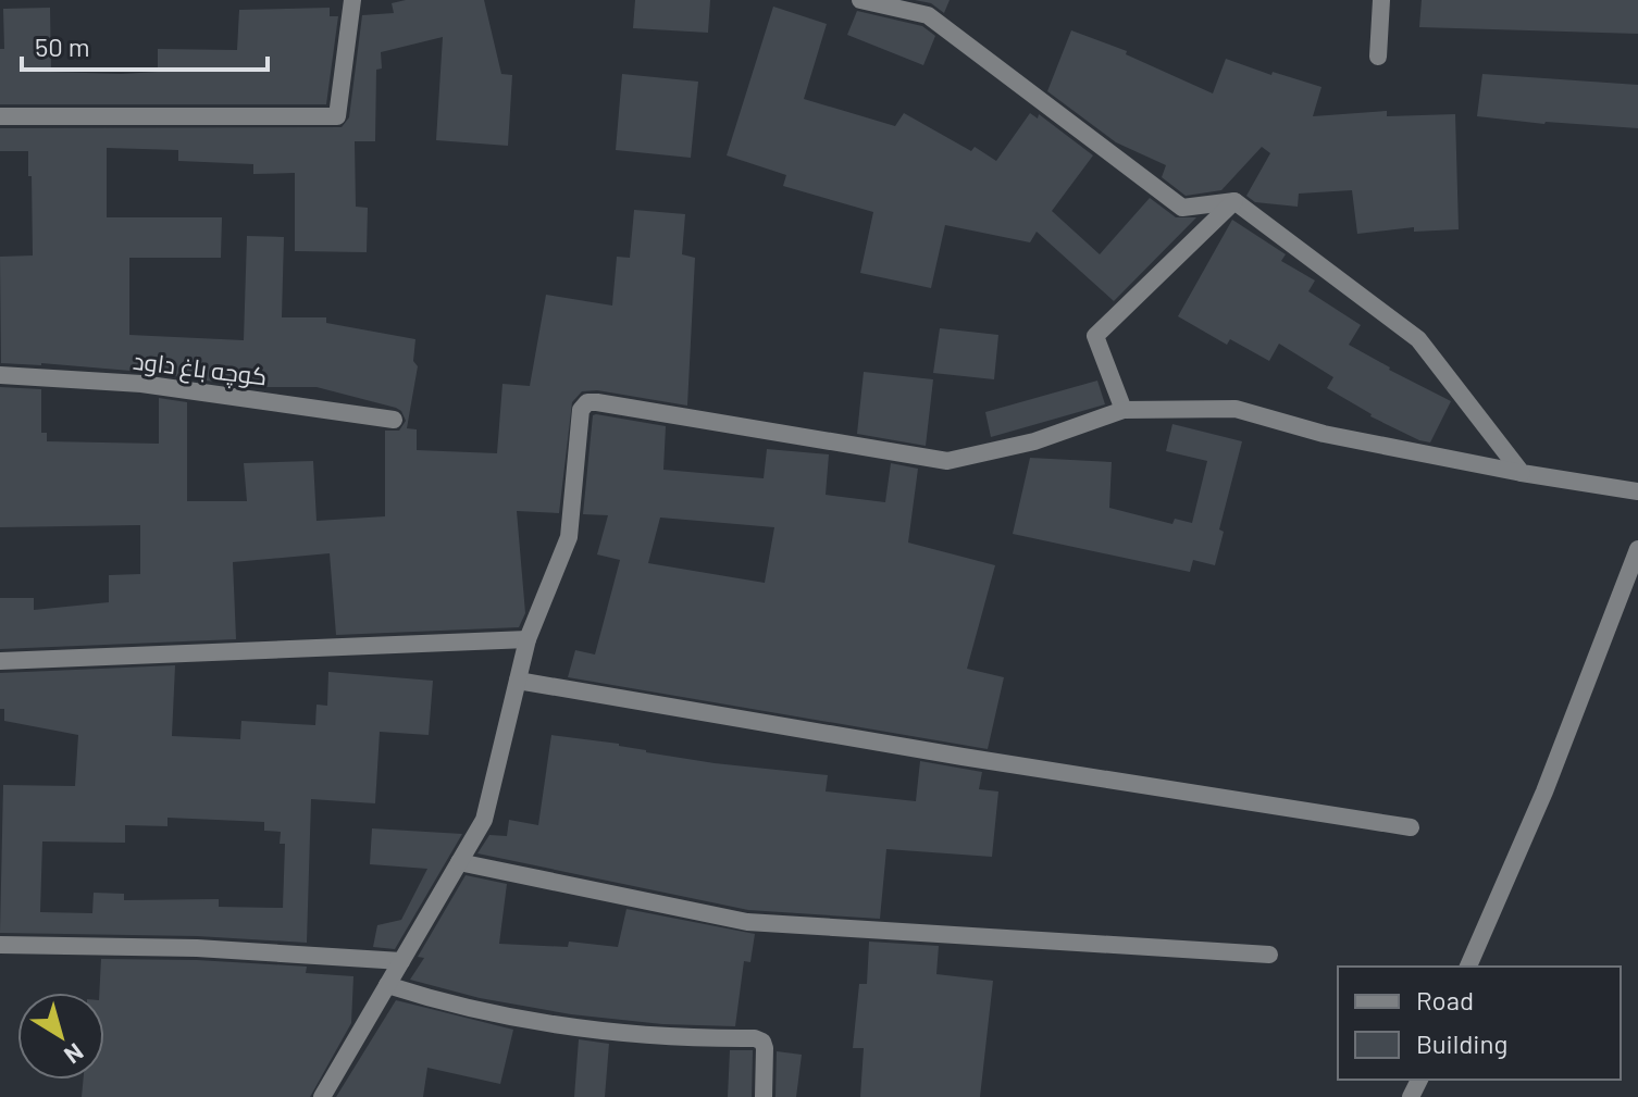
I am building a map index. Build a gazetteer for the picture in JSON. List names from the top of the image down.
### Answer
{
  "streets": {
    "street": ["کوچه باغ داود"]
  },
  "legend": ["Road", "Building"],
  "scale_bar": "50 m",
  "north": "bottom right"
}
